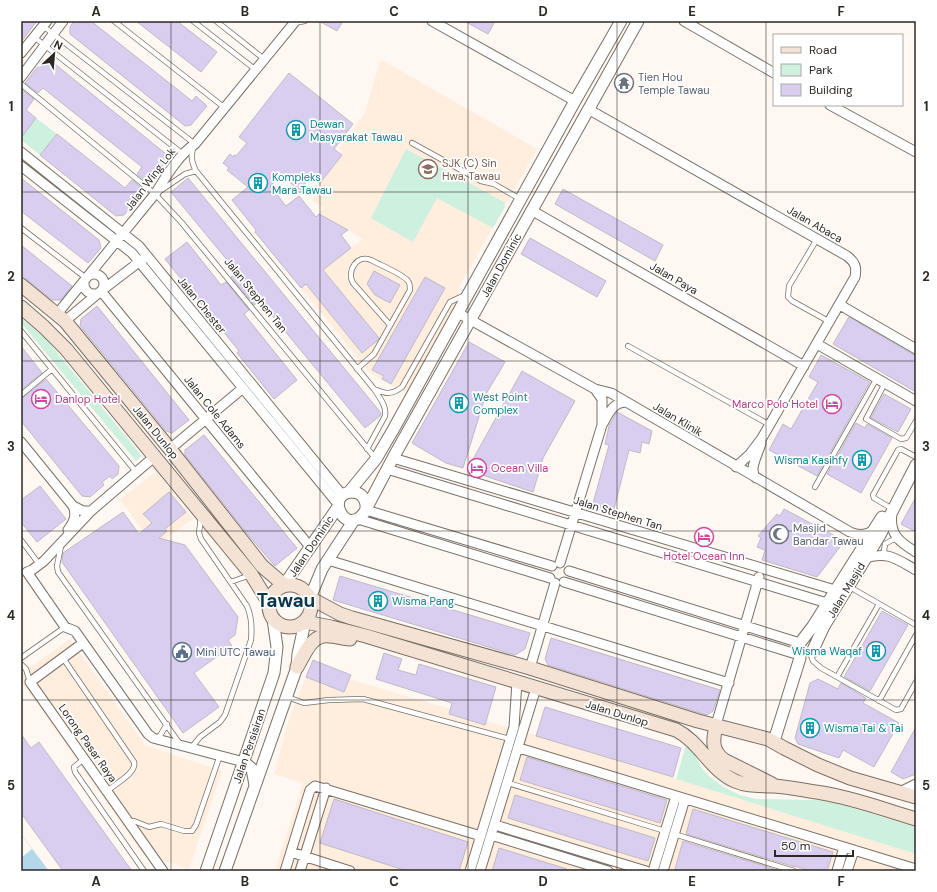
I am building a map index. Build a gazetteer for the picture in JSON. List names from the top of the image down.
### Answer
{
  "streets": {
    "main road": ["Jalan Dunlop"],
    "street": [
      "Jalan Wing Lok",
      "Jalan Abaca",
      "Jalan Dominic",
      "Jalan Paya",
      "Jalan Stephen Tan",
      "Jalan Chester",
      "Jalan Cole Adams",
      "Jalan Klinik",
      "Jalan Masjid",
      "Lorong Pasar Raya",
      "Jalan Persisiran"
    ]
  },
  "crossings": [
    ["Jalan Wing Lok", "Jalan Stephen Tan"],
    ["Jalan Wing Lok", "Jalan Chester"],
    ["Jalan Wing Lok", "Jalan Cole Adams"],
    ["Jalan Wing Lok", "Jalan Dunlop"],
    ["Jalan Abaca", "Jalan Dominic"],
    ["Jalan Abaca", "Jalan Paya"],
    ["Jalan Dominic", "Jalan Paya"],
    ["Jalan Dominic", "Jalan Stephen Tan"],
    ["Jalan Dominic", "Jalan Chester"],
    ["Jalan Dominic", "Jalan Cole Adams"],
    ["Jalan Dominic", "Jalan Klinik"],
    ["Jalan Dominic", "Jalan Dunlop"],
    ["Jalan Dominic", "Jalan Persisiran"],
    ["Jalan Dunlop", "Jalan Persisiran"]
  ],
  "districts": ["Tawau"],
  "places": {
    "temple": ["Tien Hou Temple Tawau"],
    "building": [
      "Dewan Masyarakat Tawau",
      "Kompleks Mara Tawau",
      "West Point Complex",
      "Wisma Kasihfy",
      "Wisma Pang",
      "Wisma Waqaf",
      "Wisma Tai & Tai"
    ],
    "school or university": ["SJK (C) Sin Hwa, Tawau"],
    "hotel": [
      "Danlop Hotel",
      "Marco Polo Hotel",
      "Ocean Villa",
      "Hotel Ocean Inn"
    ],
    "mosque": ["Masjid Bandar Tawau"],
    "public building": ["Mini UTC Tawau"]
  },
  "legend": ["Road", "Park", "Building"],
  "scale_bar": "50 m",
  "north": "top right",
  "grid": {
    "columns": [
      "A",
      "B",
      "C",
      "D",
      "E",
      "F"
    ],
    "rows": [
      "1",
      "2",
      "3",
      "4",
      "5"
    ]
  }
}
